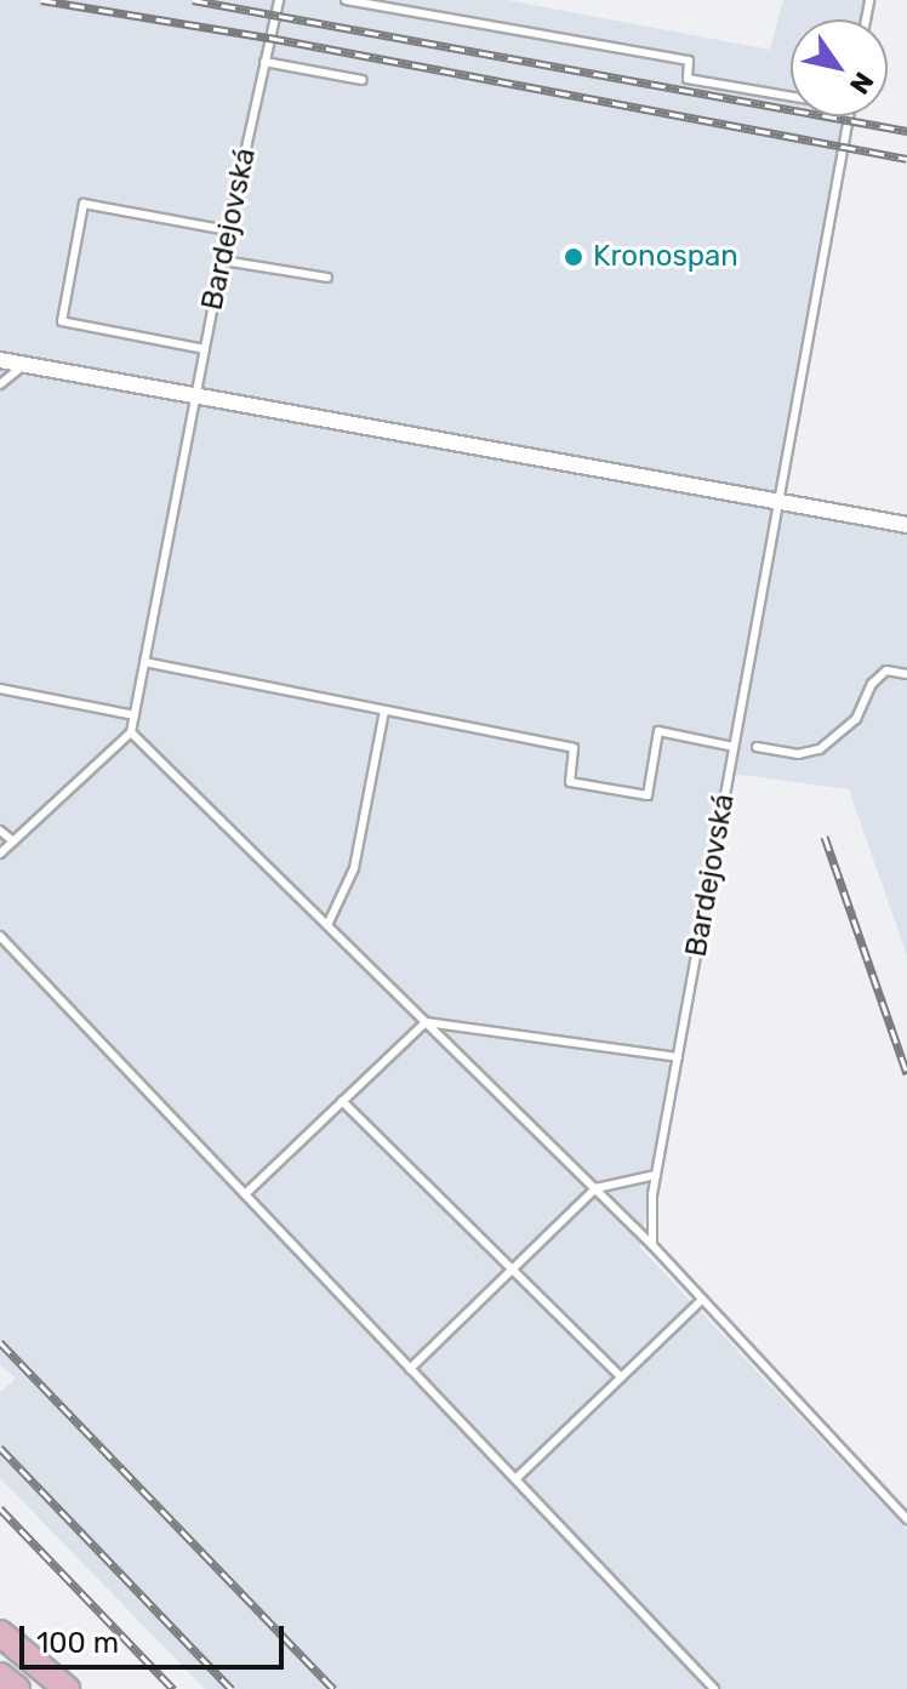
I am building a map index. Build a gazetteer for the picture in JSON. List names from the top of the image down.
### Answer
{
  "streets": {
    "lane": ["Bardejovská"]
  },
  "places": ["Kronospan"],
  "scale_bar": "100 m",
  "north": "bottom right"
}
